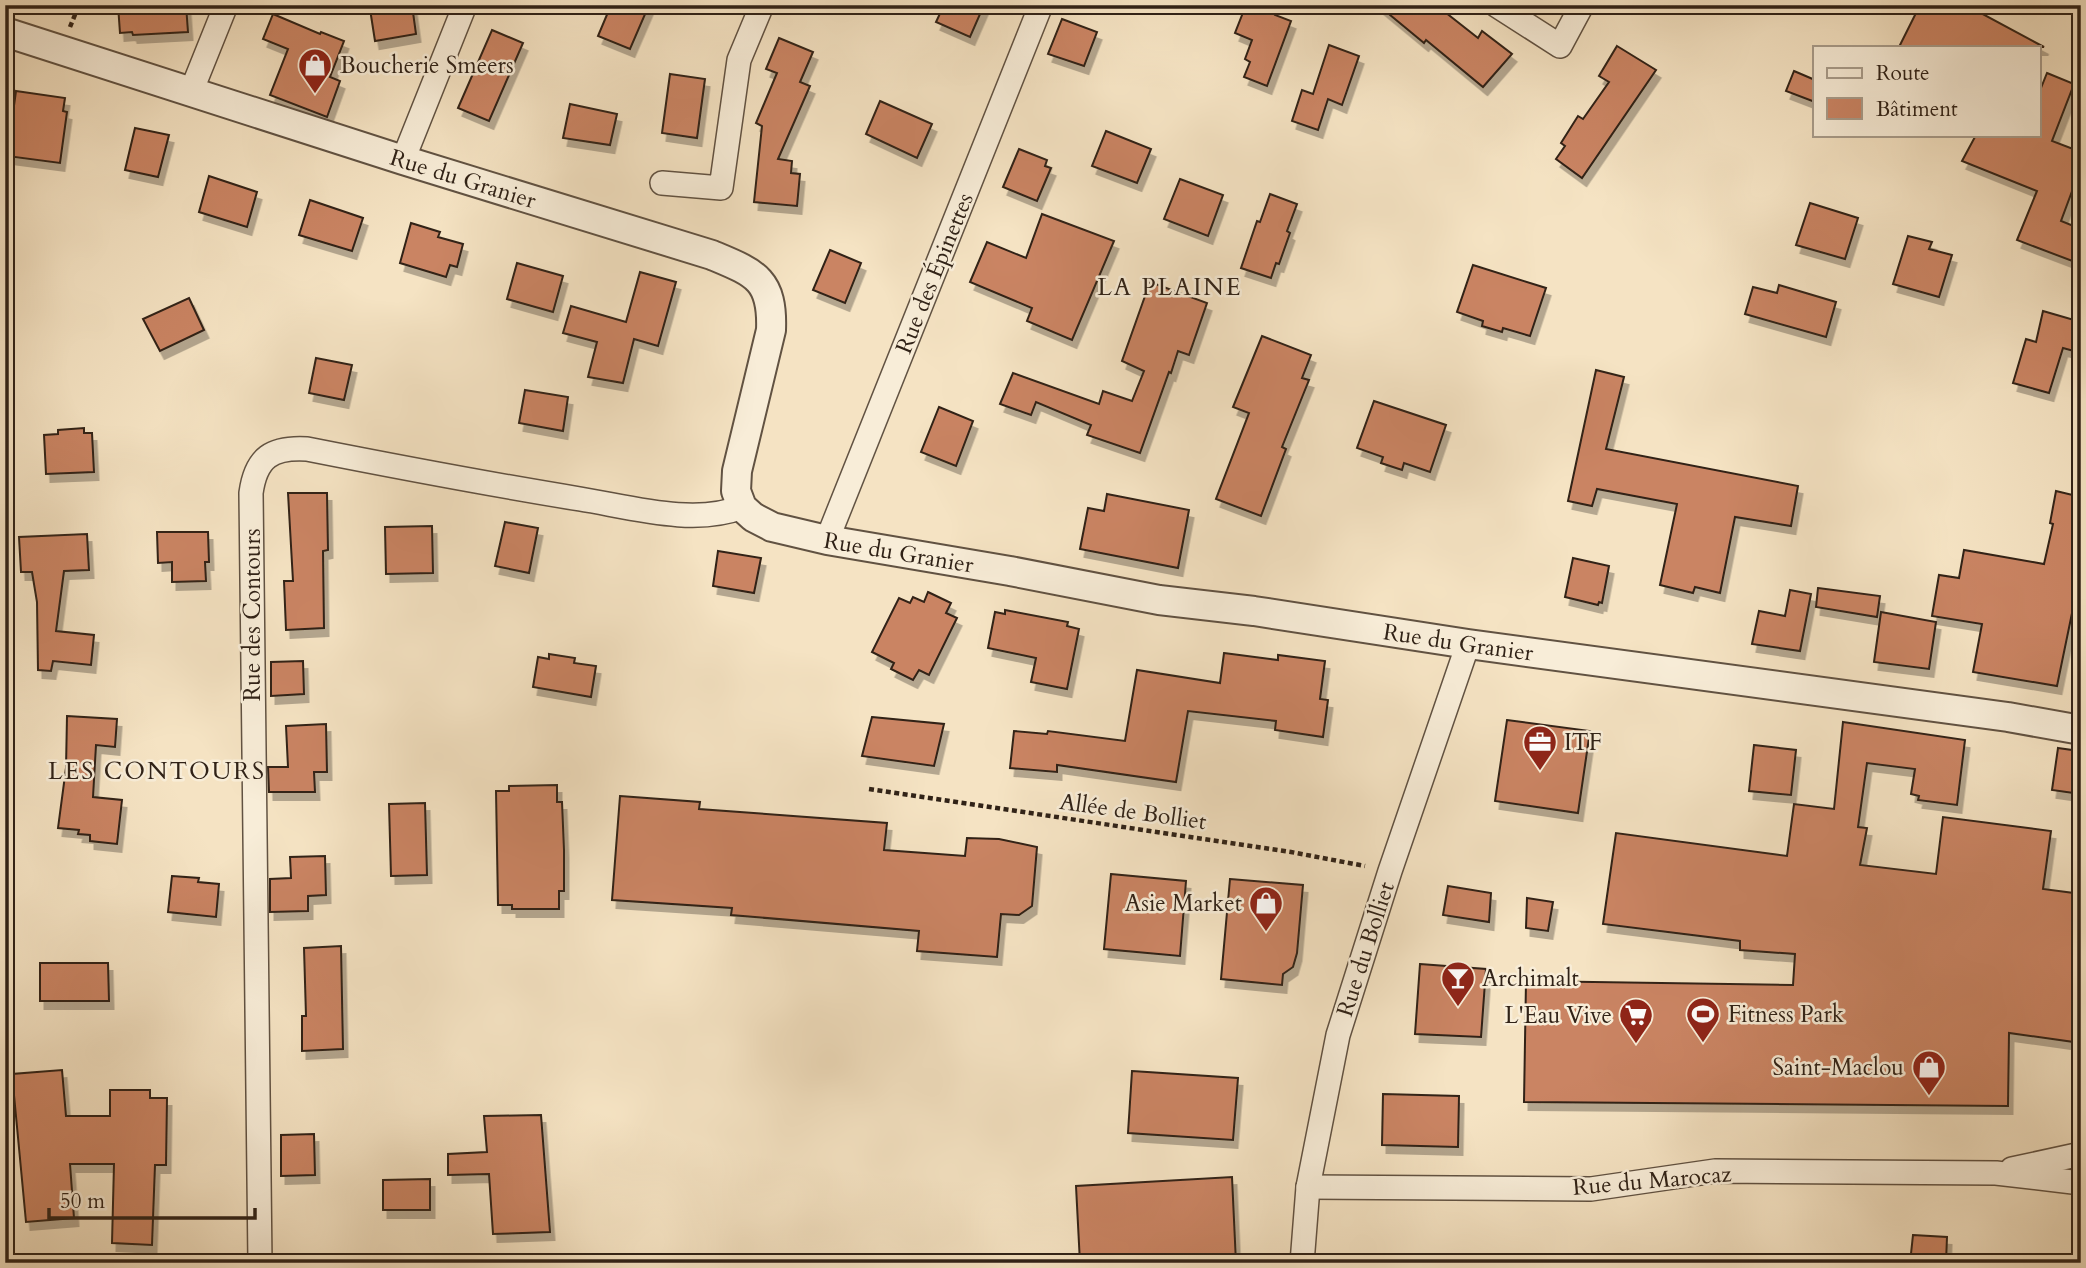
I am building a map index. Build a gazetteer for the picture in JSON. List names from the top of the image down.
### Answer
{
  "streets": {
    "street": [
      "Rue du Granier",
      "Rue des Épinettes",
      "Rue des Contours",
      "Rue du Bolliet",
      "Rue du Marocaz"
    ],
    "path": ["Allée de Bolliet"]
  },
  "crossings": [
    ["Rue du Granier", "Rue des Épinettes"],
    ["Rue du Granier", "Rue des Contours"],
    ["Rue du Granier", "Rue du Bolliet"],
    ["Allée de Bolliet", "Rue du Bolliet"],
    ["Rue du Bolliet", "Rue du Marocaz"]
  ],
  "districts": ["LA PLAINE", "LES CONTOURS"],
  "places": {
    "shop": ["Boucherie Smeers", "Asie Market", "Saint-Maclou"],
    "office": ["ITF"],
    "bar": ["Archimalt"],
    "sports": ["Fitness Park"],
    "supermarket": ["L'Eau Vive"]
  },
  "legend": ["Route", "Bâtiment"],
  "scale_bar": "50 m"
}
